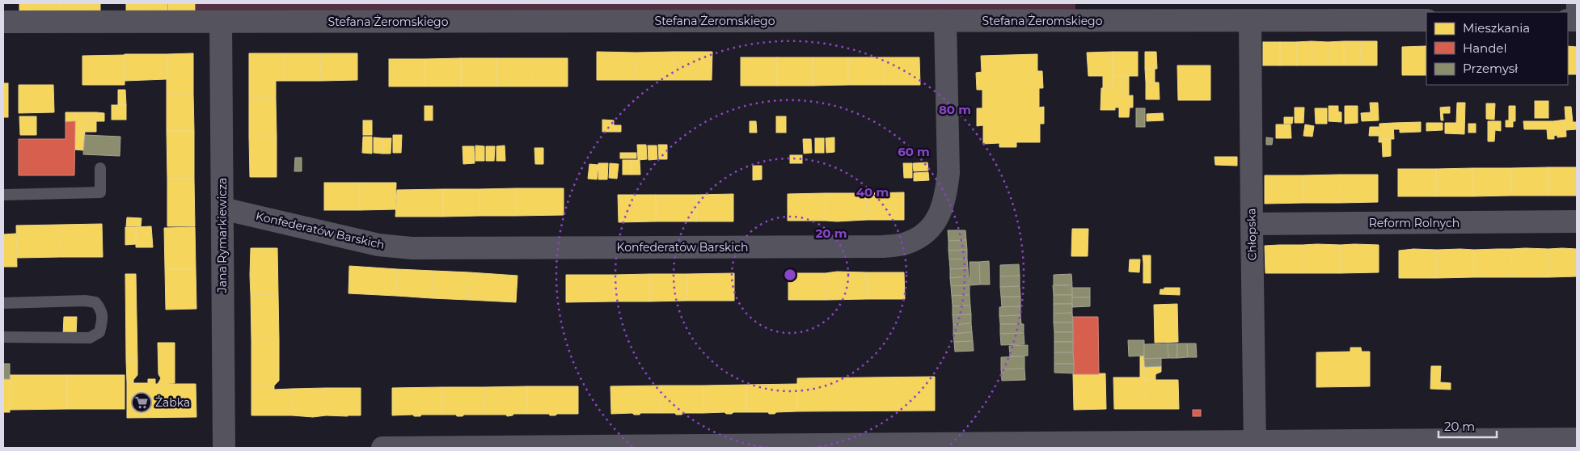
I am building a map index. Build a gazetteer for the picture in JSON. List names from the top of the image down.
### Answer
{
  "streets": {
    "street": [
      "Stefana Żeromskiego",
      "Reform Rolnych",
      "Konfederatów Barskich",
      "Chłopska",
      "Jana Rymarkiewicza"
    ]
  },
  "crossings": [
    ["Stefana Żeromskiego", "Konfederatów Barskich"],
    ["Stefana Żeromskiego", "Chłopska"],
    ["Stefana Żeromskiego", "Jana Rymarkiewicza"],
    ["Reform Rolnych", "Chłopska"],
    ["Konfederatów Barskich", "Jana Rymarkiewicza"]
  ],
  "places": {
    "supermarket": ["Żabka"]
  },
  "legend": ["Mieszkania", "Handel", "Przemysł"],
  "scale_bar": "20 m",
  "rings": [
    "80 m",
    "60 m",
    "40 m",
    "20 m"
  ]
}
